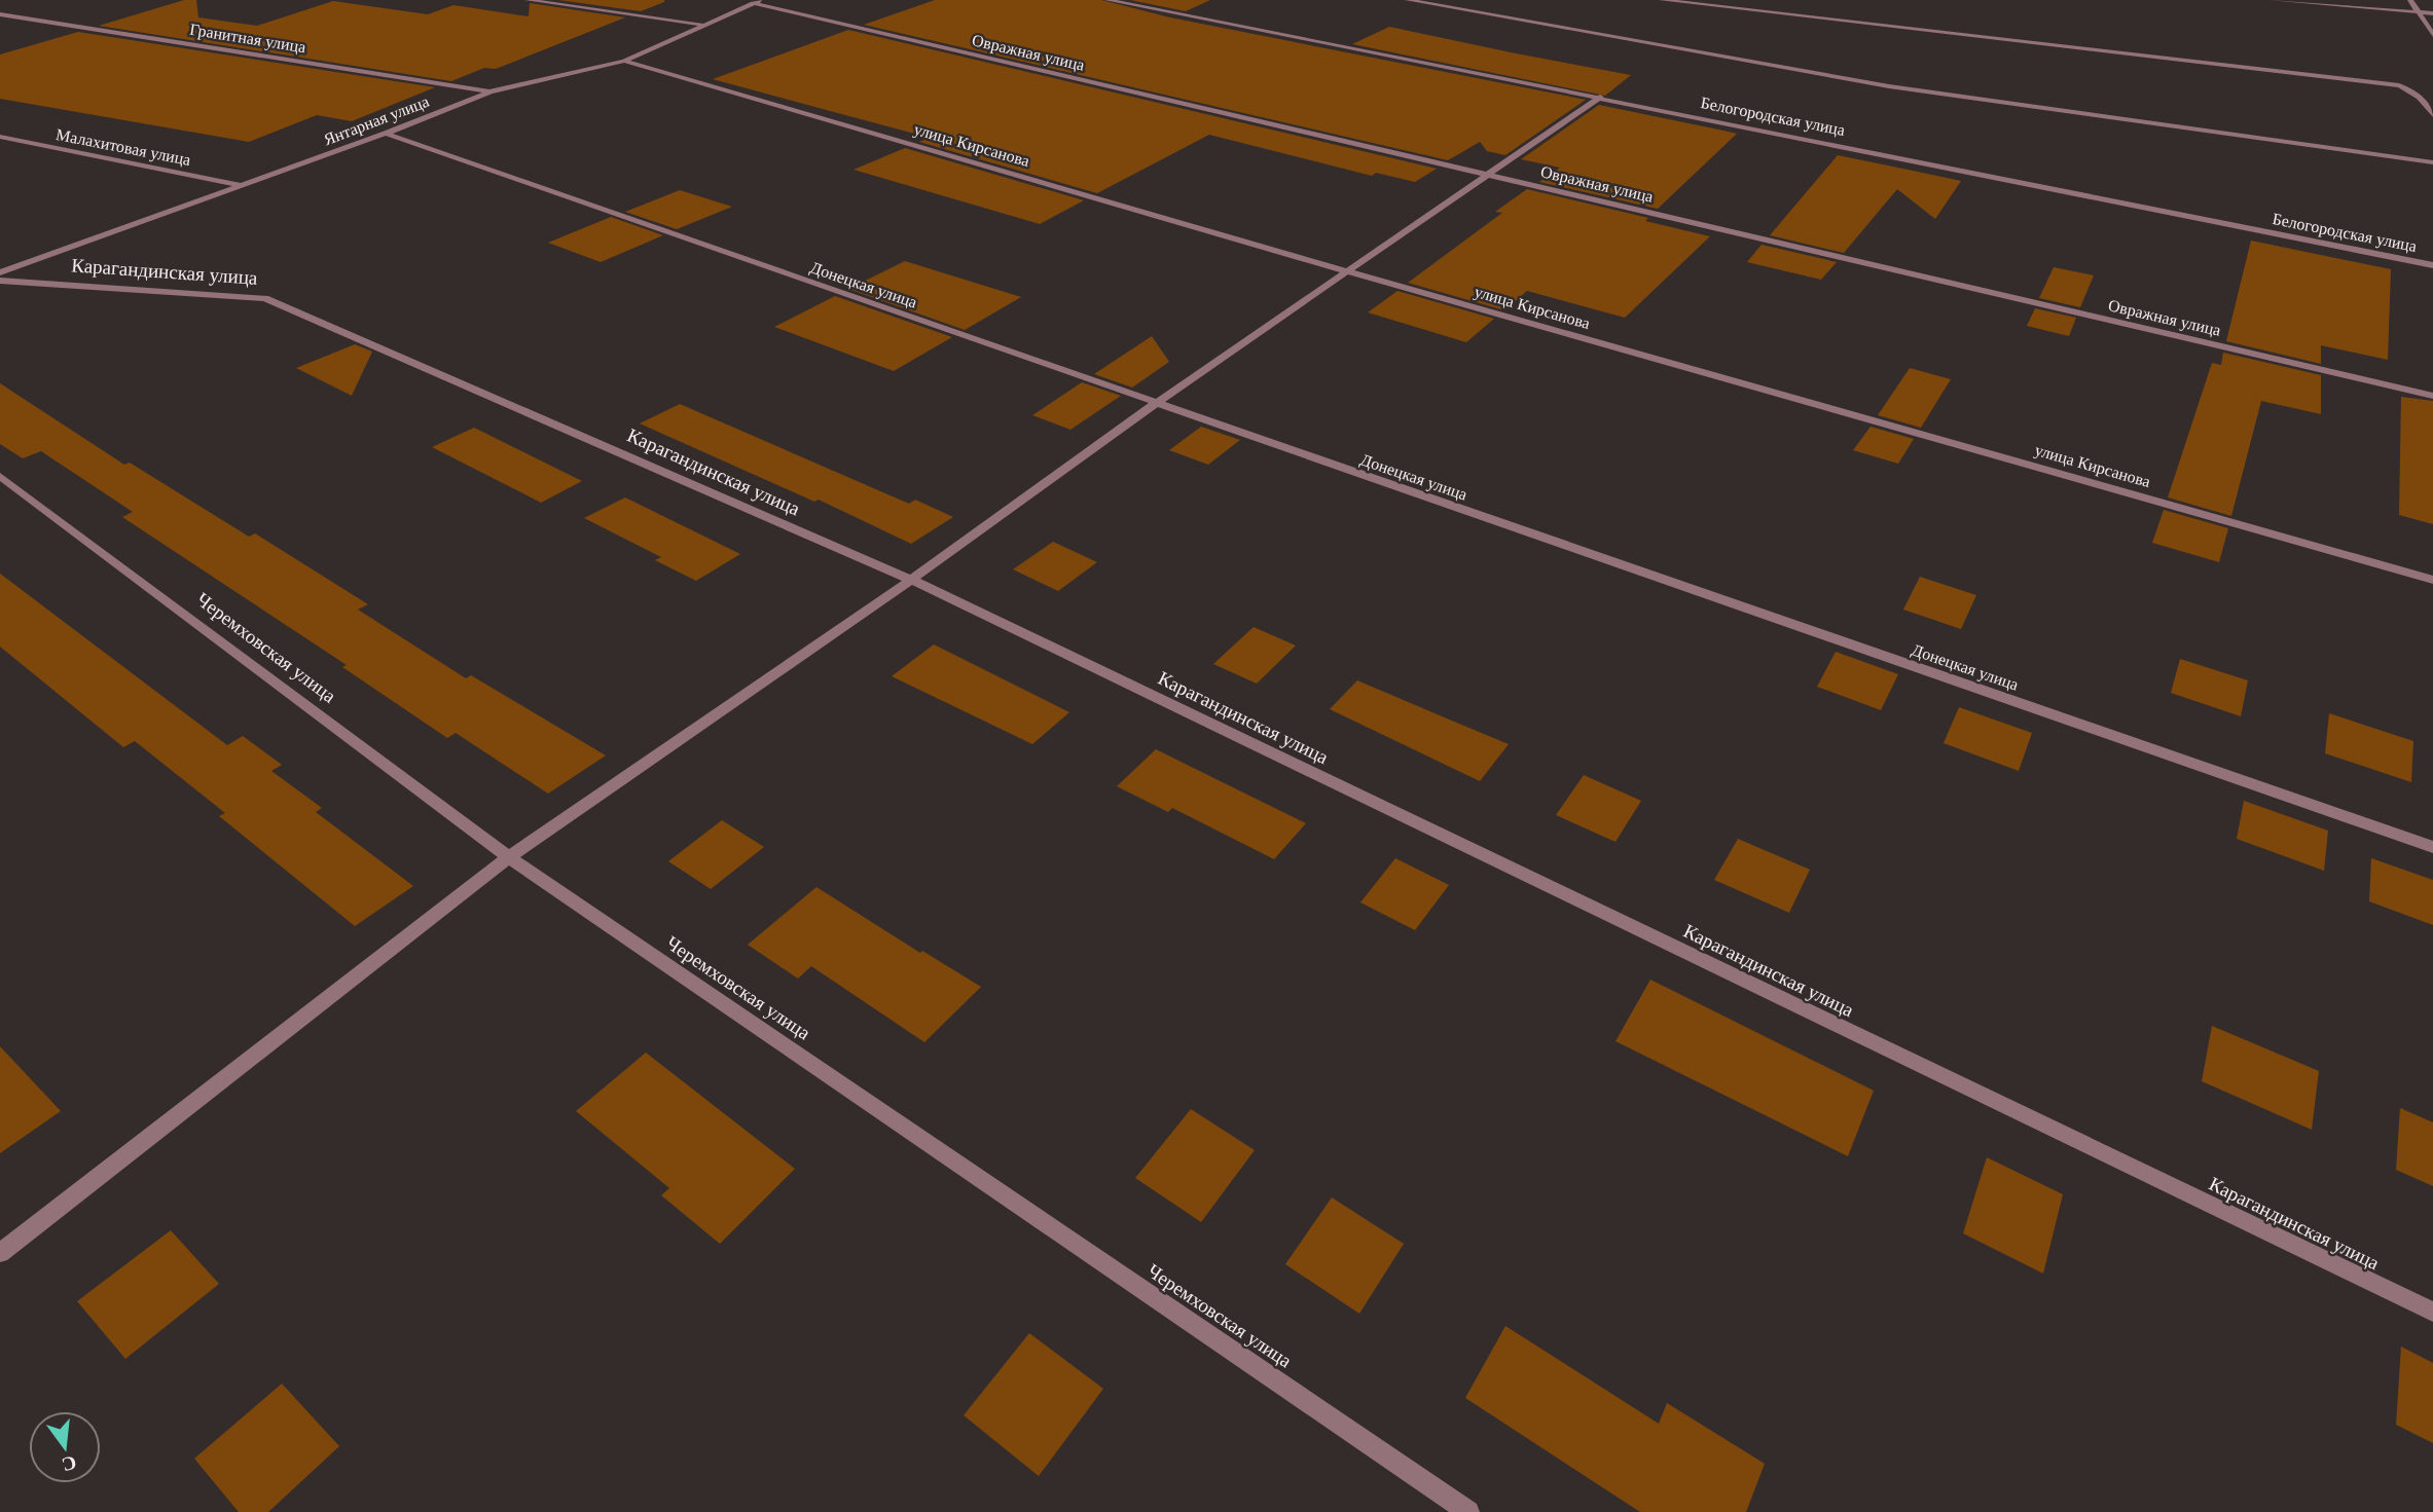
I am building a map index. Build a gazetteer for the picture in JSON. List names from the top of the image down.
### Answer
{
  "streets": {
    "street": [
      "Гранитная улица",
      "Овражная улица",
      "Белогородская улица",
      "Янтарная улица",
      "улица Кирсанова",
      "Малахитовая улица",
      "Карагандинская улица",
      "Донецкая улица",
      "Черемховская улица"
    ]
  },
  "crossings": [
    ["Гранитная улица", "Янтарная улица"],
    ["Овражная улица", "Янтарная улица"],
    ["Янтарная улица", "улица Кирсанова"],
    ["Янтарная улица", "Малахитовая улица"],
    ["Янтарная улица", "Донецкая улица"]
  ],
  "north": "bottom"
}
